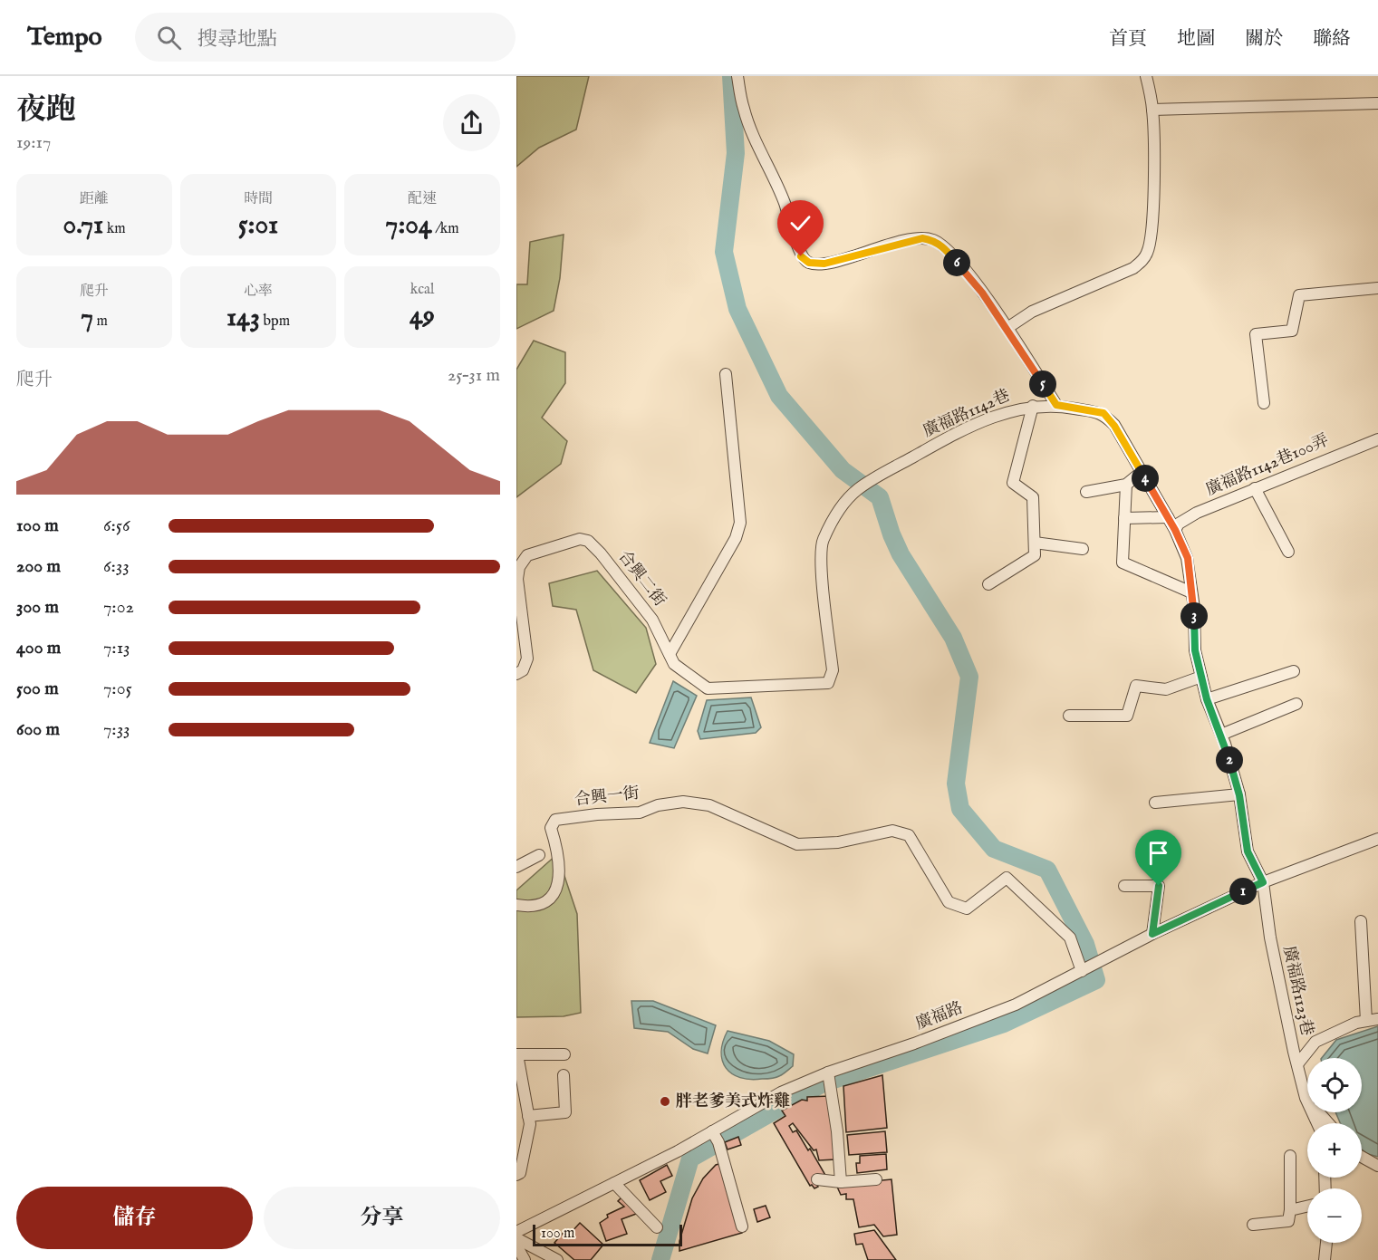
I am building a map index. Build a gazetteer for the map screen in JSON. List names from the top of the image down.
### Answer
{
  "streets": {
    "street": [
      "廣福路1142巷",
      "廣福路1142巷100弄",
      "合興二街",
      "合興一街",
      "廣福路1123巷",
      "廣福路"
    ]
  },
  "crossings": [
    ["廣福路1142巷", "廣福路1142巷100弄"],
    ["廣福路1142巷", "合興二街"],
    ["廣福路1142巷", "廣福路1123巷"],
    ["廣福路1142巷", "廣福路"],
    ["合興一街", "廣福路"],
    ["廣福路1123巷", "廣福路"]
  ],
  "places": ["胖老爹美式炸雞"],
  "scale_bar": "100 m",
  "page": {
    "header": "Tempo",
    "search": "搜尋地點",
    "nav": [
      "首頁",
      "地圖",
      "關於",
      "聯絡"
    ],
    "heading": ["夜跑", "19:17"],
    "stats": [
      ["距離", "0.71 km"],
      ["時間", "5:01"],
      ["配速", "7:04 /km"],
      ["爬升", "7 m"],
      ["心率", "143 bpm"],
      ["kcal", "49"]
    ],
    "pins": [
      "6",
      "5",
      "4",
      "3",
      "2",
      "1"
    ],
    "chart": ["爬升", "25–31 m"],
    "list": [
      {
        "name": "100 m",
        "note": "6:56"
      },
      {
        "name": "200 m",
        "note": "6:33"
      },
      {
        "name": "300 m",
        "note": "7:02"
      },
      {
        "name": "400 m",
        "note": "7:13"
      },
      {
        "name": "500 m",
        "note": "7:05"
      },
      {
        "name": "600 m",
        "note": "7:33"
      }
    ],
    "map_buttons": ["+", "−"],
    "buttons": ["儲存", "分享"],
    "scale": "100 m"
  }
}
